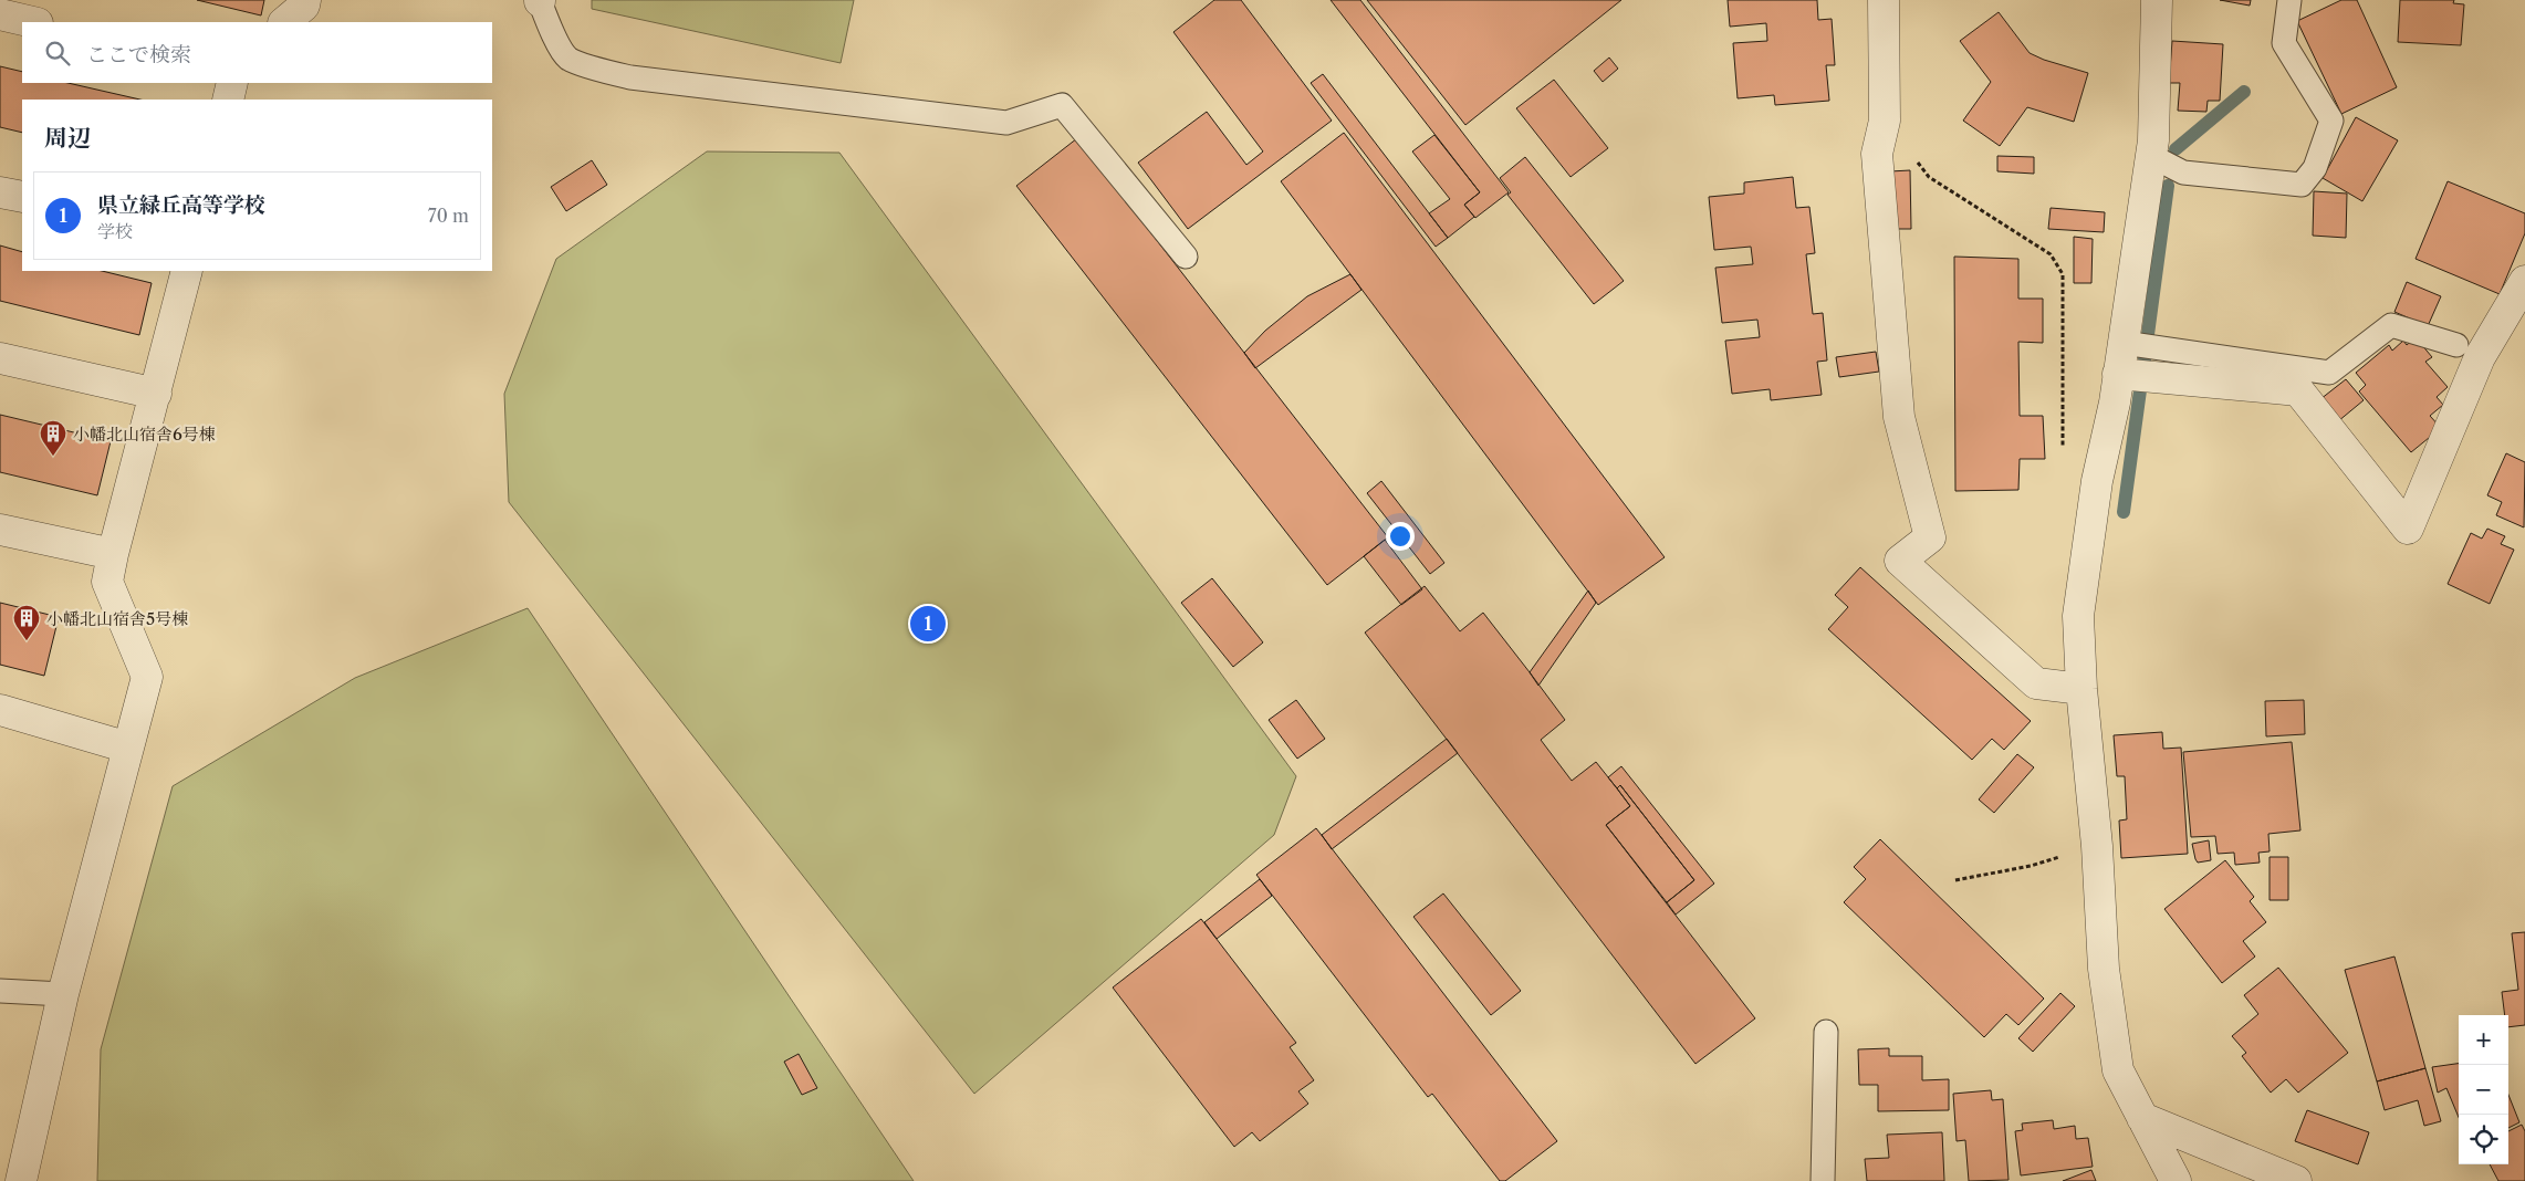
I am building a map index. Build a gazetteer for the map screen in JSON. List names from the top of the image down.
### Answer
{
  "places": {
    "building": ["小幡北山宿舎6号棟", "小幡北山宿舎5号棟"]
  },
  "page": {
    "search": "ここで検索",
    "heading": "周辺",
    "list": [
      {
        "mark": "1",
        "name": "県立緑丘高等学校",
        "note": "学校",
        "value": "70 m"
      }
    ],
    "pins": "1",
    "map_buttons": ["+", "−"]
  }
}
